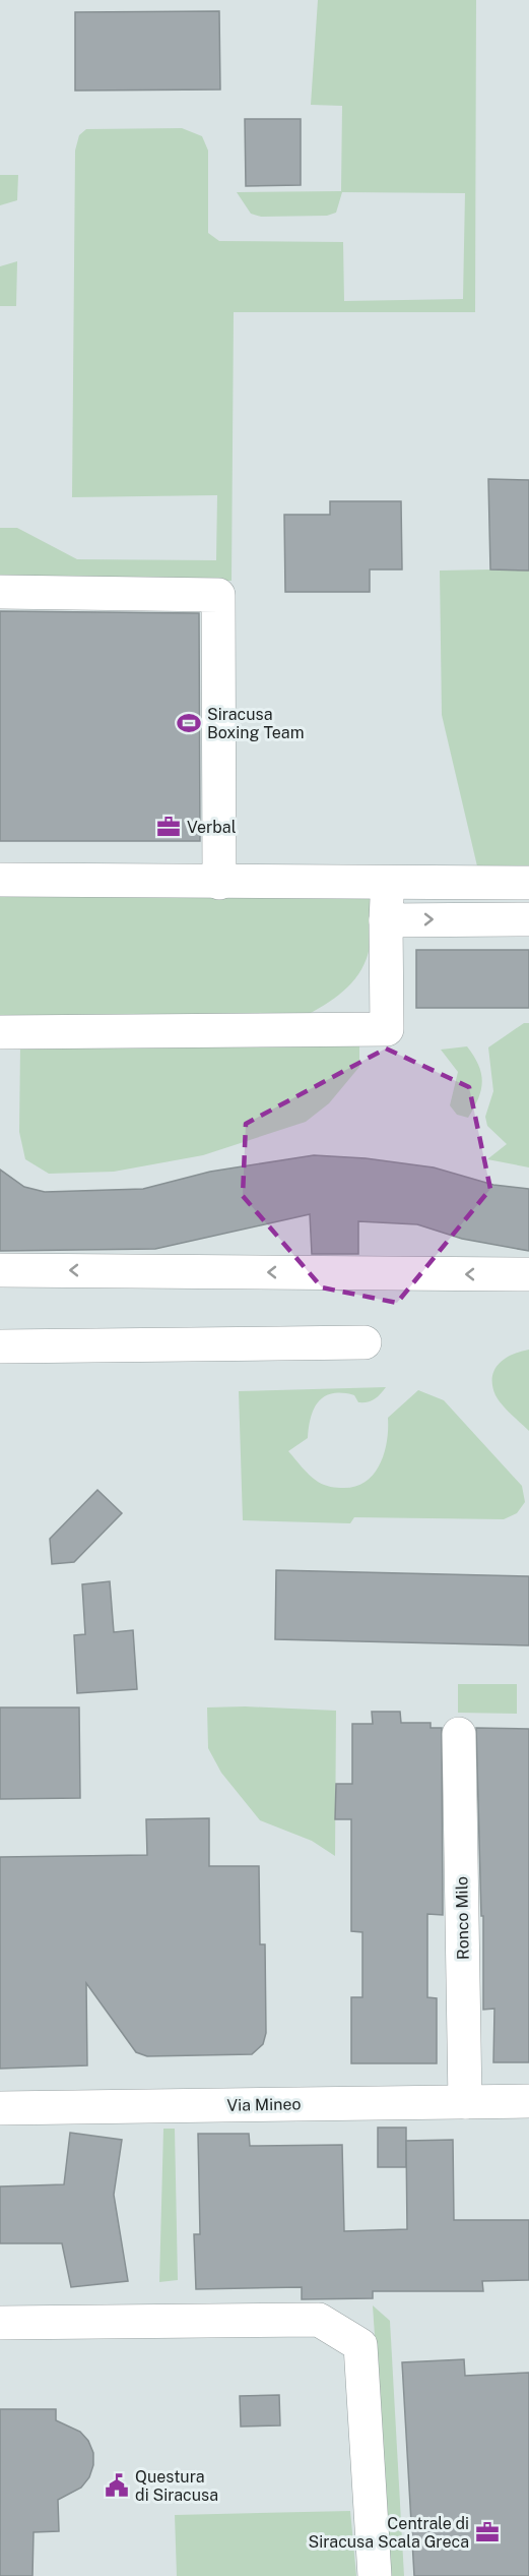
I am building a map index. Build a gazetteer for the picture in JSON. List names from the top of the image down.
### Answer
{
  "streets": {
    "street": ["Ronco Milo", "Via Mineo"]
  },
  "crossings": [
    ["Ronco Milo", "Via Mineo"]
  ],
  "places": {
    "sports": ["Siracusa Boxing Team"],
    "office": ["Verbal", "Centrale di Siracusa Scala Greca"],
    "public building": ["Questura di Siracusa"]
  }
}
